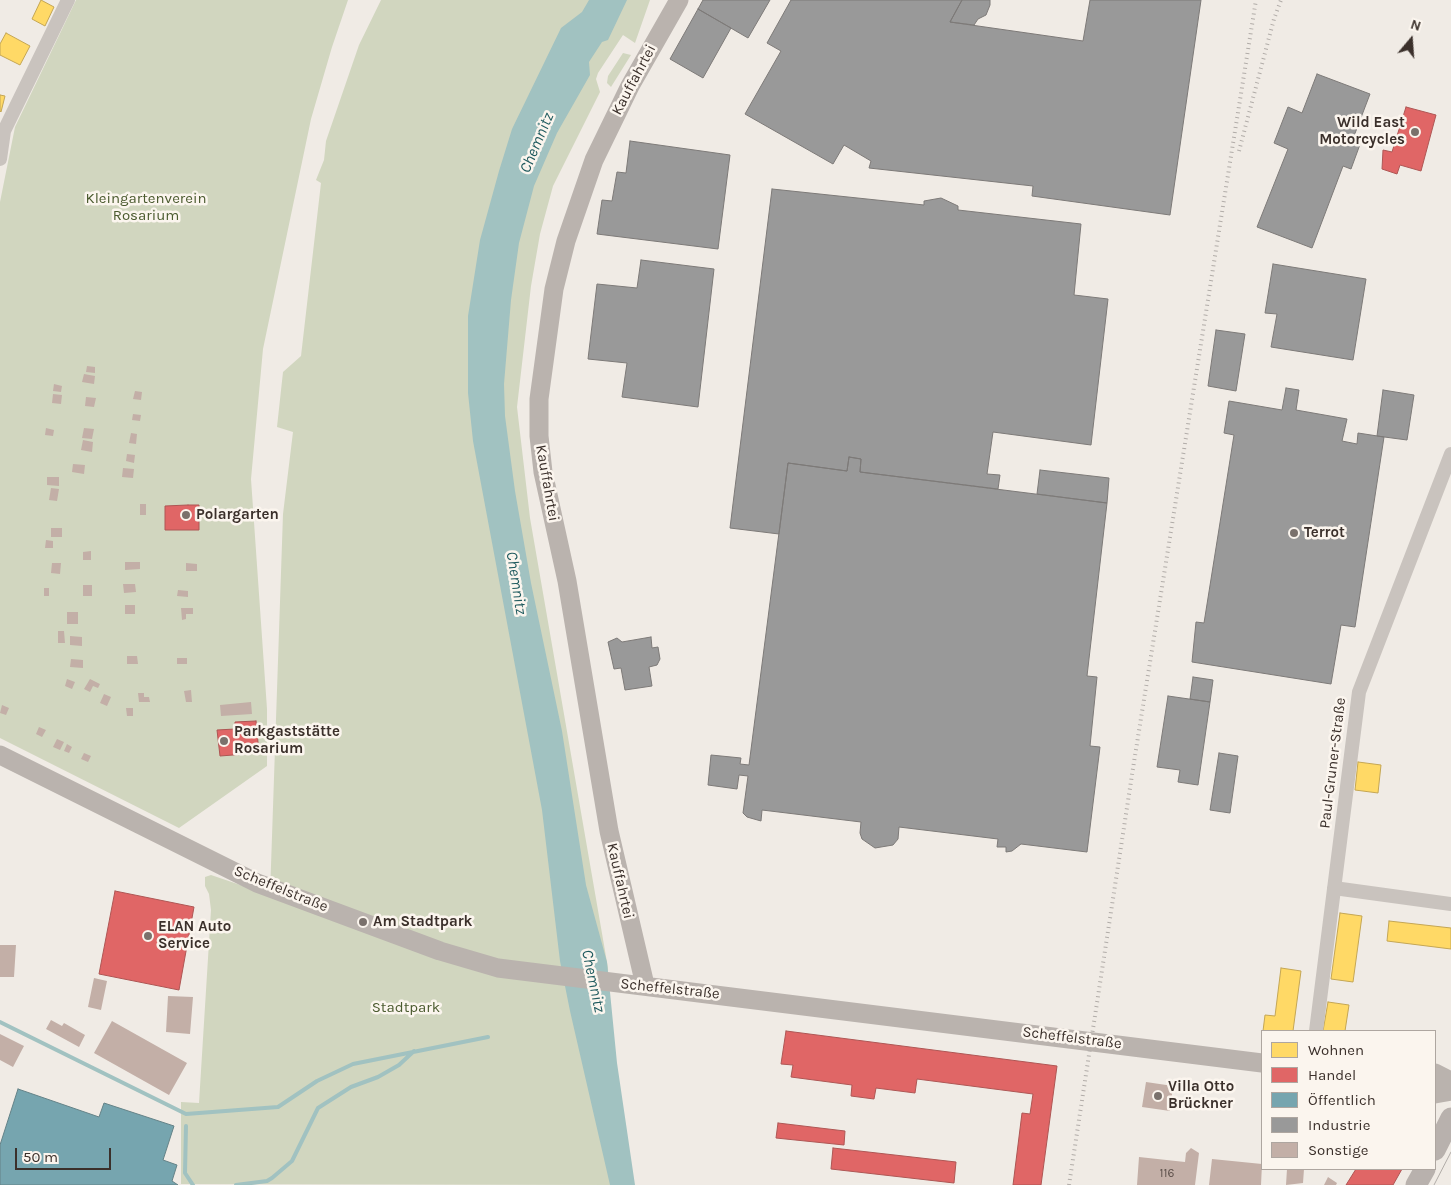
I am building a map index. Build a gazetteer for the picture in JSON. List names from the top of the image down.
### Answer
{
  "streets": {
    "main road": ["Kauffahrtei", "Scheffelstraße"],
    "street": ["Paul-Gruner-Straße"]
  },
  "crossings": [
    ["Kauffahrtei", "Scheffelstraße"]
  ],
  "water": ["Chemnitz"],
  "parks": ["Kleingartenverein Rosarium", "Stadtpark"],
  "places": [
    "Wild East Motorcycles",
    "Polargarten",
    "Terrot",
    "Parkgaststätte Rosarium",
    "Am Stadtpark",
    "ELAN Auto Service",
    "Villa Otto Brückner"
  ],
  "house_numbers": ["116"],
  "legend": [
    "Wohnen",
    "Handel",
    "Öffentlich",
    "Industrie",
    "Sonstige"
  ],
  "scale_bar": "50 m",
  "north": "top"
}
